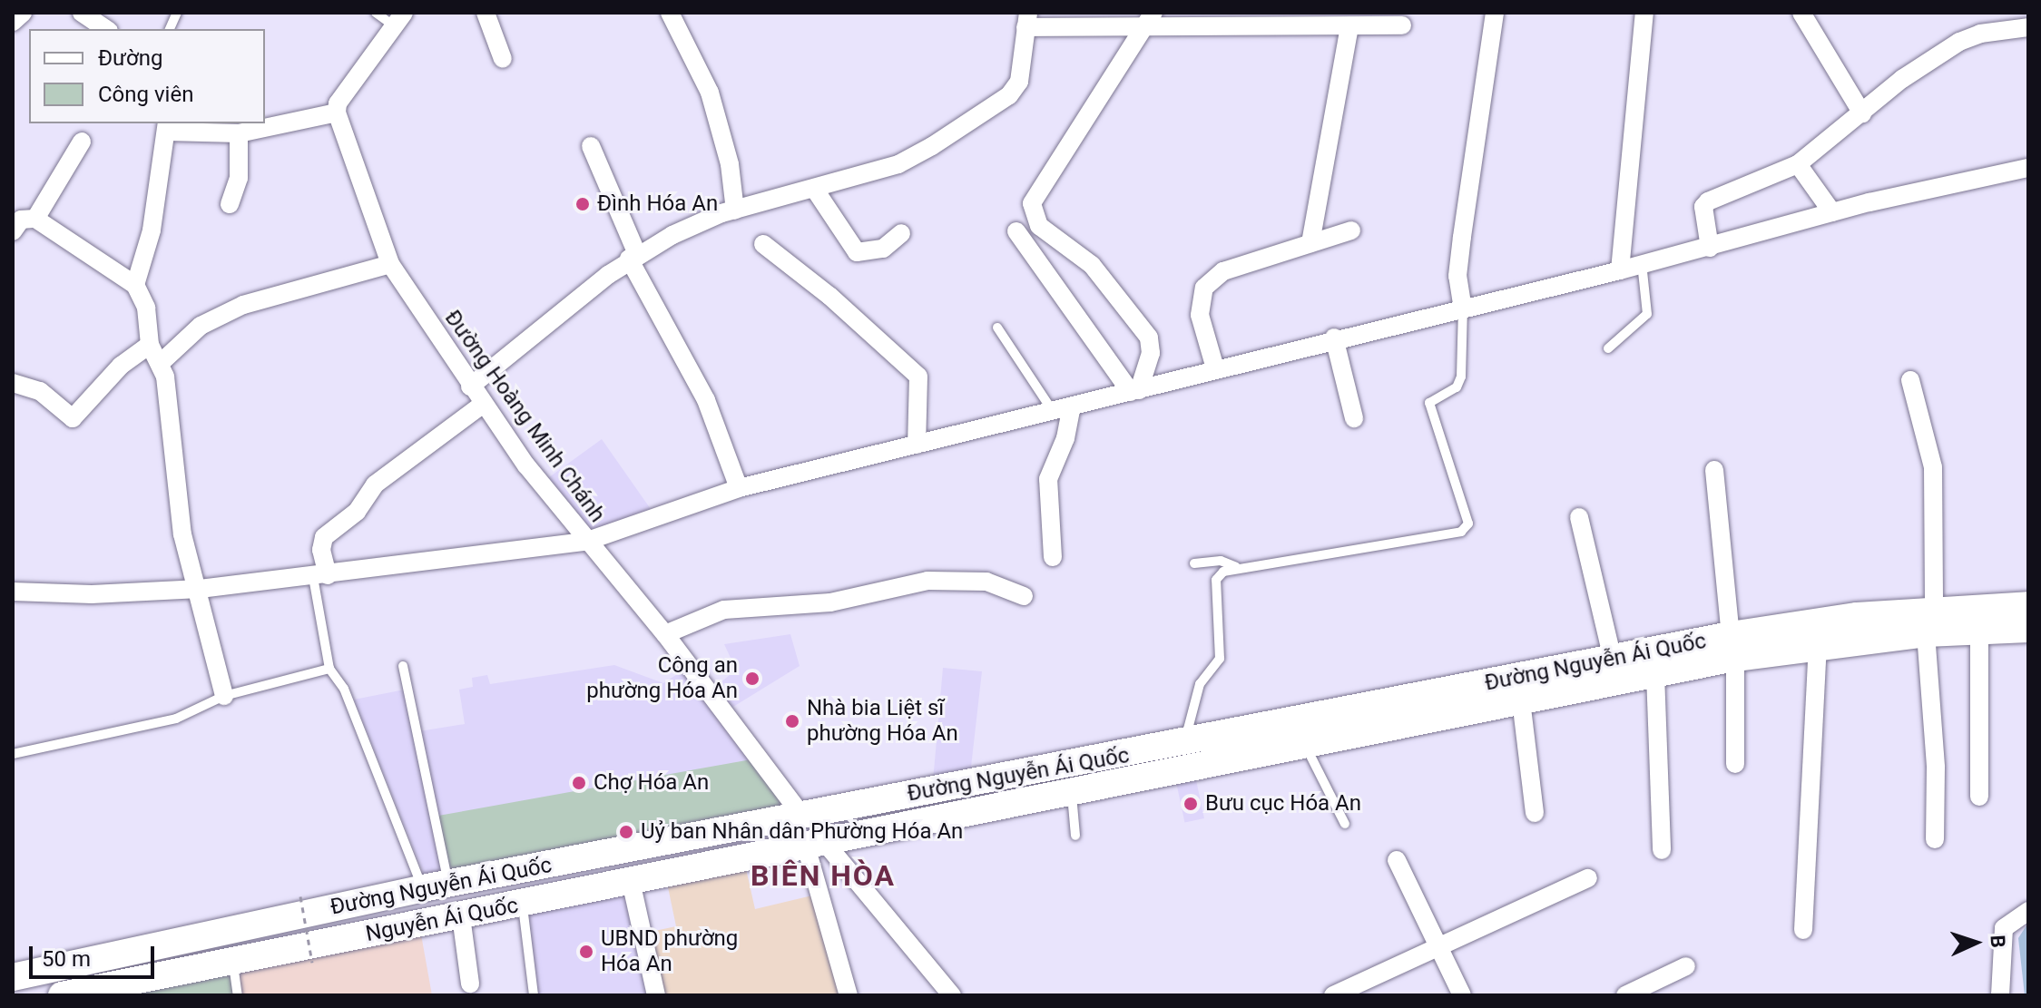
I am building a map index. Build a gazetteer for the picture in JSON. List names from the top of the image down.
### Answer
{
  "streets": {
    "main road": ["Đường Nguyễn Ái Quốc", "Nguyễn Ái Quốc"],
    "street": ["Đường Hoàng Minh Chánh"]
  },
  "crossings": [
    ["Đường Hoàng Minh Chánh", "Đường Nguyễn Ái Quốc"],
    ["Đường Nguyễn Ái Quốc", "Nguyễn Ái Quốc"]
  ],
  "districts": ["BIÊN HÒA"],
  "places": [
    "Đình Hóa An",
    "Công an phường Hóa An",
    "Nhà bia Liệt sĩ phường Hóa An",
    "Chợ Hóa An",
    "Bưu cục Hóa An",
    "Uỷ ban Nhân dân Phường Hóa An",
    "UBND phường Hóa An"
  ],
  "legend": ["Đường", "Công viên"],
  "scale_bar": "50 m",
  "north": "right"
}
